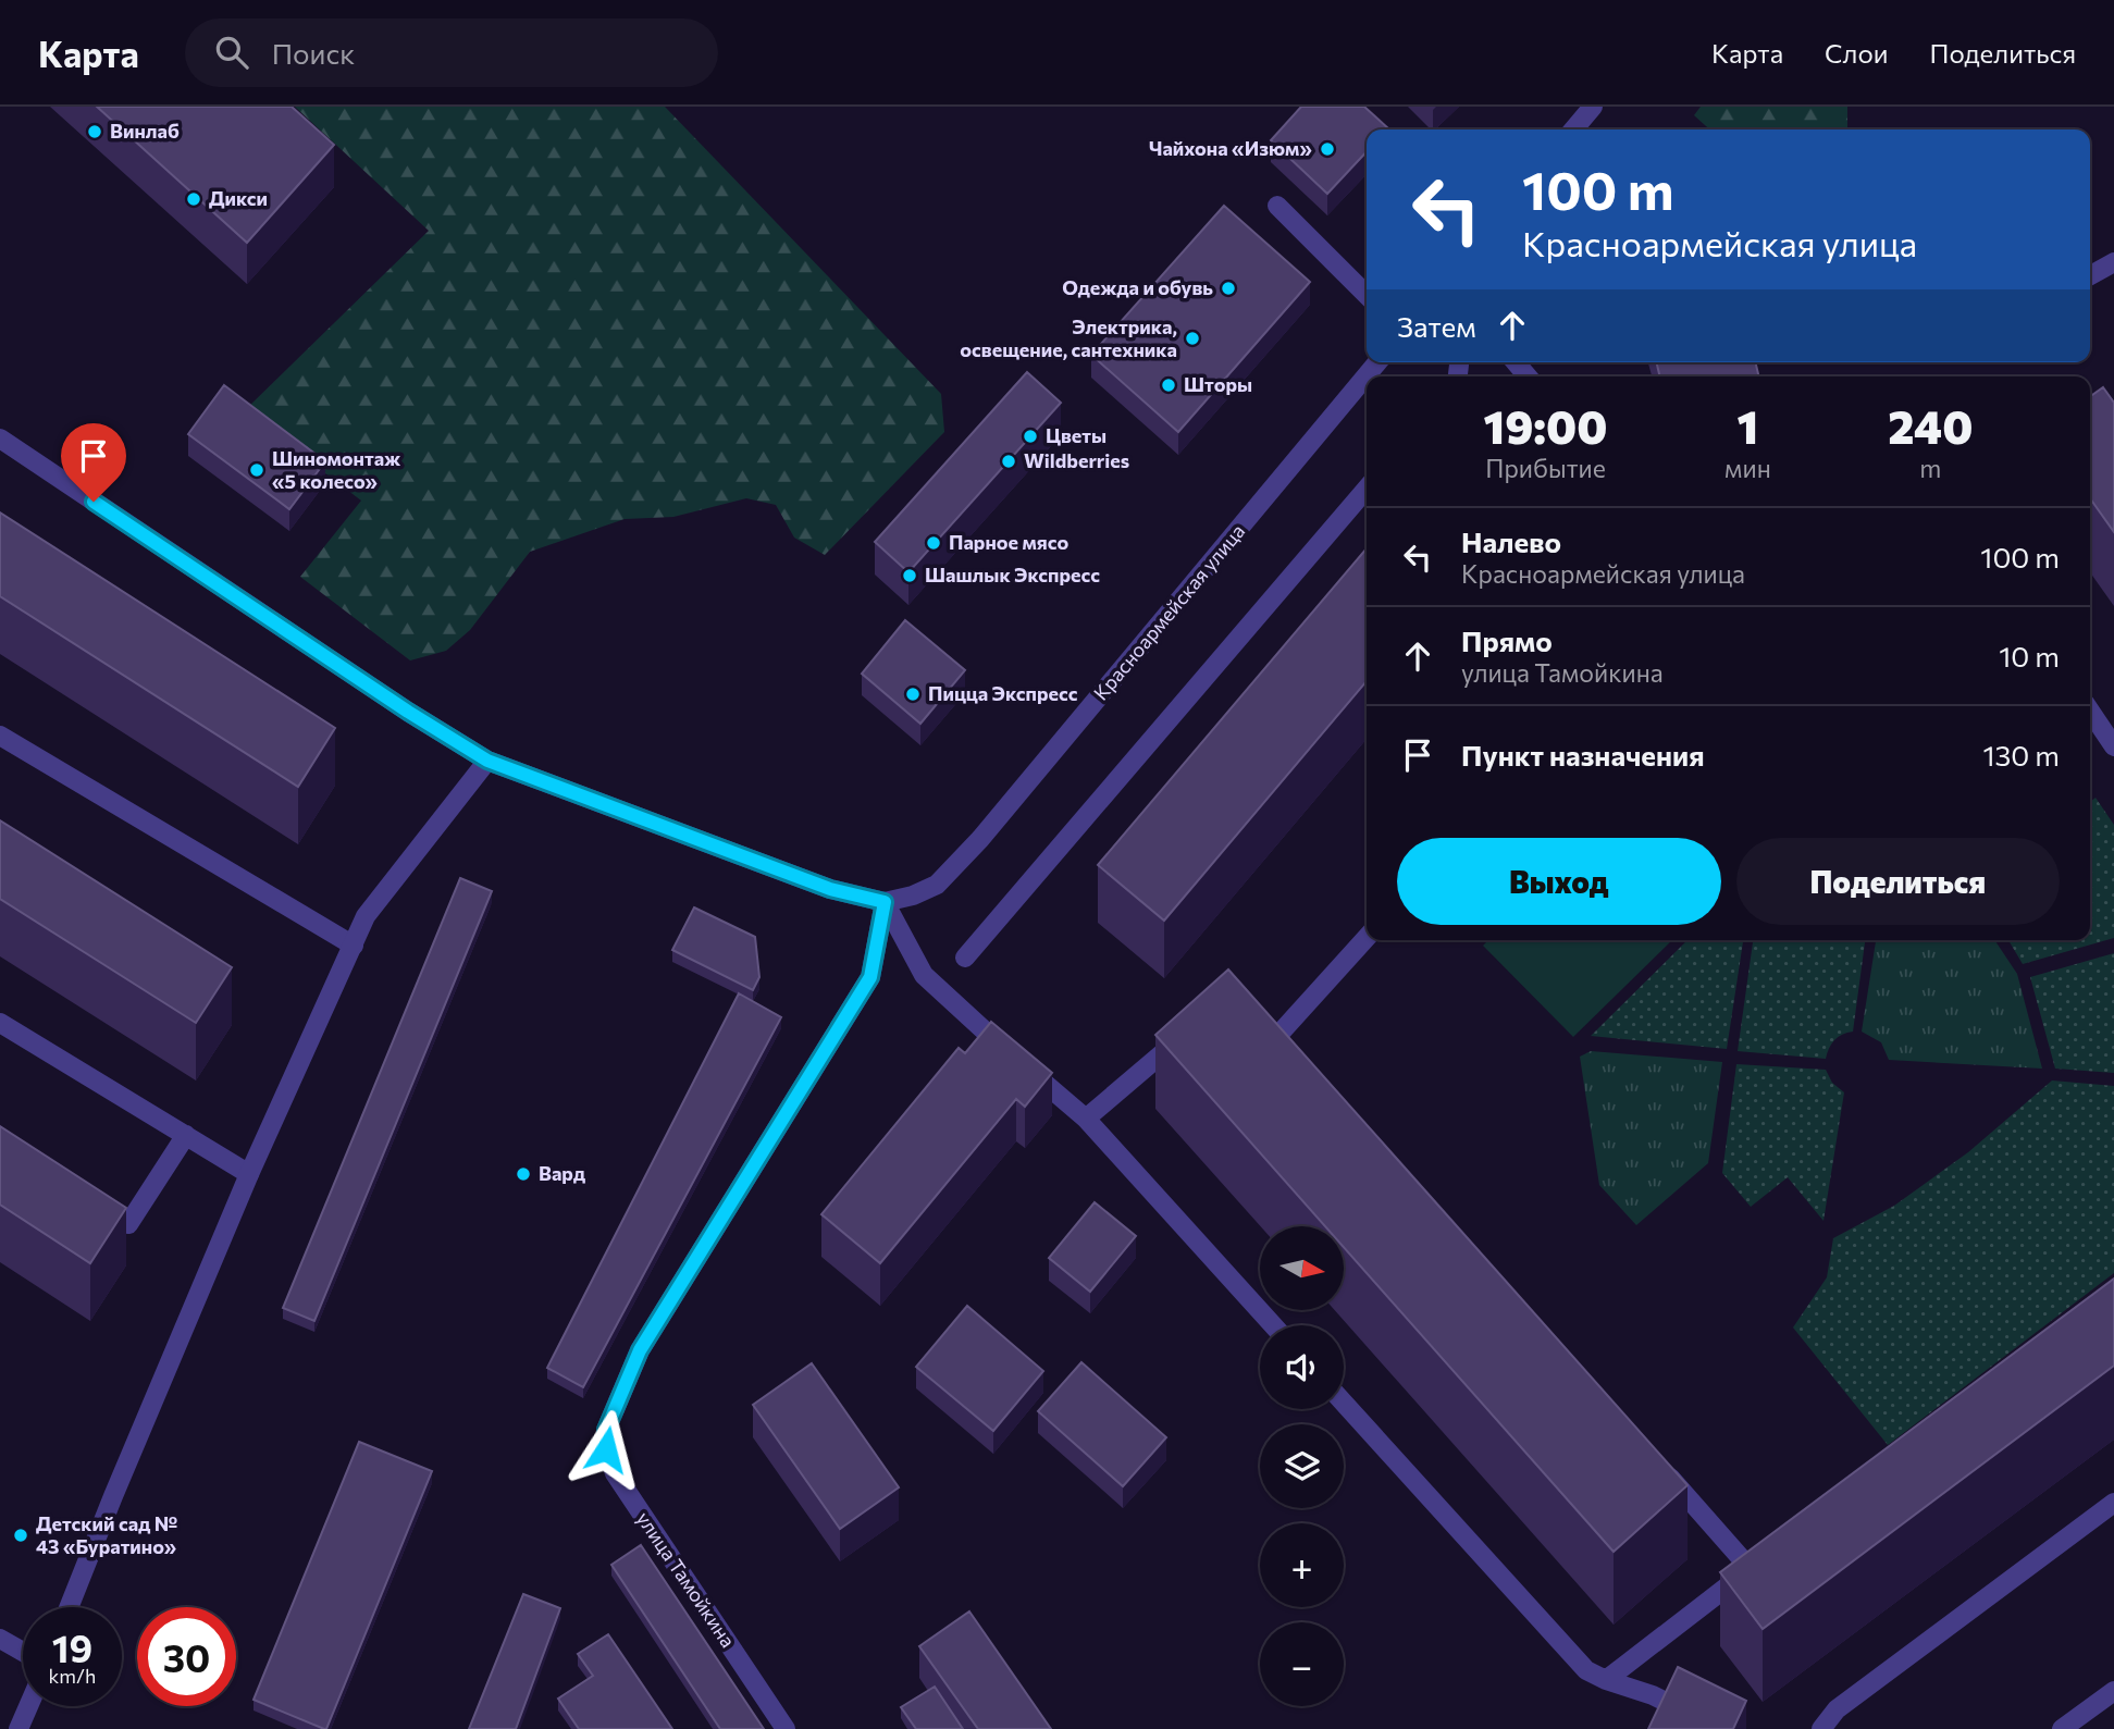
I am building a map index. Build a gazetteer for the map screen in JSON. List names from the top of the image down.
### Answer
{
  "streets": {
    "street": ["Красноармейская улица", "улица Тамойкина"]
  },
  "crossings": [
    ["Красноармейская улица", "улица Тамойкина"]
  ],
  "places": [
    "Винлаб",
    "Чайхона «Изюм»",
    "Дикси",
    "Одежда и обувь",
    "Электрика, освещение, сантехника",
    "Шторы",
    "Цветы",
    "Wildberries",
    "Шиномонтаж «5 колесо»",
    "Парное мясо",
    "Шашлык Экспресс",
    "Пицца Экспресс",
    "Вард",
    "Детский сад № 43 «Буратино»"
  ],
  "north": "right",
  "page": {
    "header": "Карта",
    "search": "Поиск",
    "nav": ["Карта", "Слои", "Поделиться"],
    "turn": ["100 m", "Красноармейская улица"],
    "then": "Затем",
    "eta": [
      "19:00",
      "Прибытие",
      "1",
      "мин",
      "240",
      "m"
    ],
    "list": [
      {
        "name": "Налево",
        "note": "Красноармейская улица",
        "value": "100 m"
      },
      {
        "name": "Прямо",
        "note": "улица Тамойкина",
        "value": "10 m"
      },
      {
        "name": "Пункт назначения",
        "value": "130 m"
      }
    ],
    "buttons": ["Выход", "Поделиться"],
    "map_buttons": ["+", "−"],
    "speed": "19 km/h",
    "limit": "30"
  }
}
